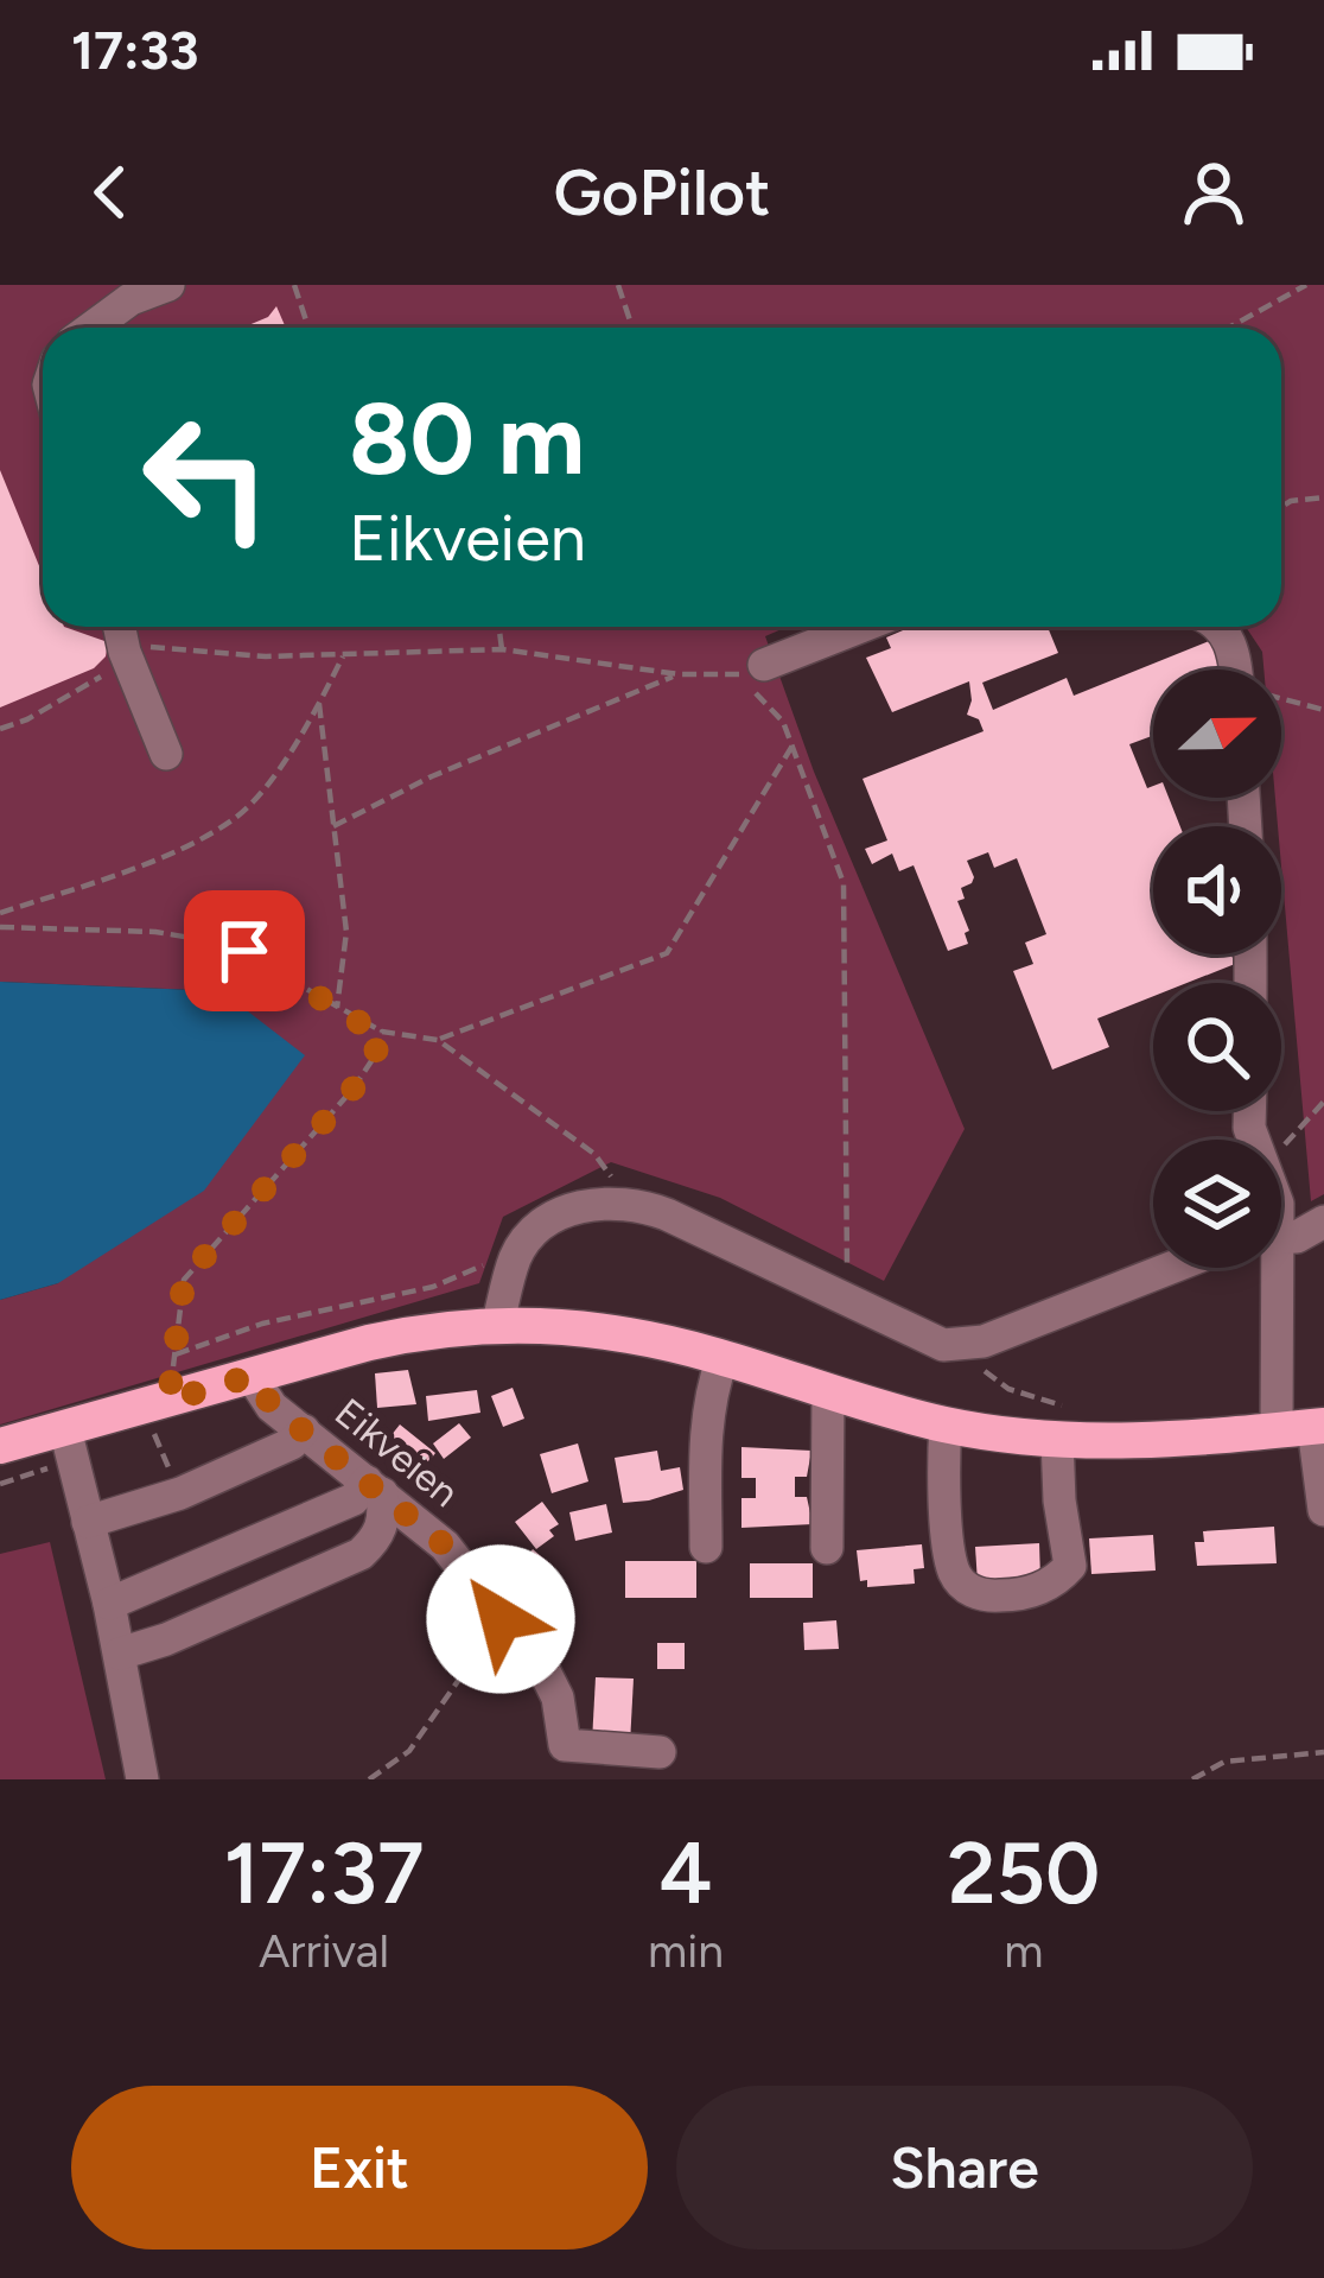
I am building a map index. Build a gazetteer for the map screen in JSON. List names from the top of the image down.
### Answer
{
  "streets": {
    "main road": ["Eikveien"]
  },
  "north": "right",
  "page": {
    "status": "17:33",
    "header": "GoPilot",
    "turn": ["80 m", "Eikveien"],
    "eta": [
      "17:37",
      "Arrival",
      "4",
      "min",
      "250",
      "m"
    ],
    "buttons": ["Exit", "Share"]
  }
}
